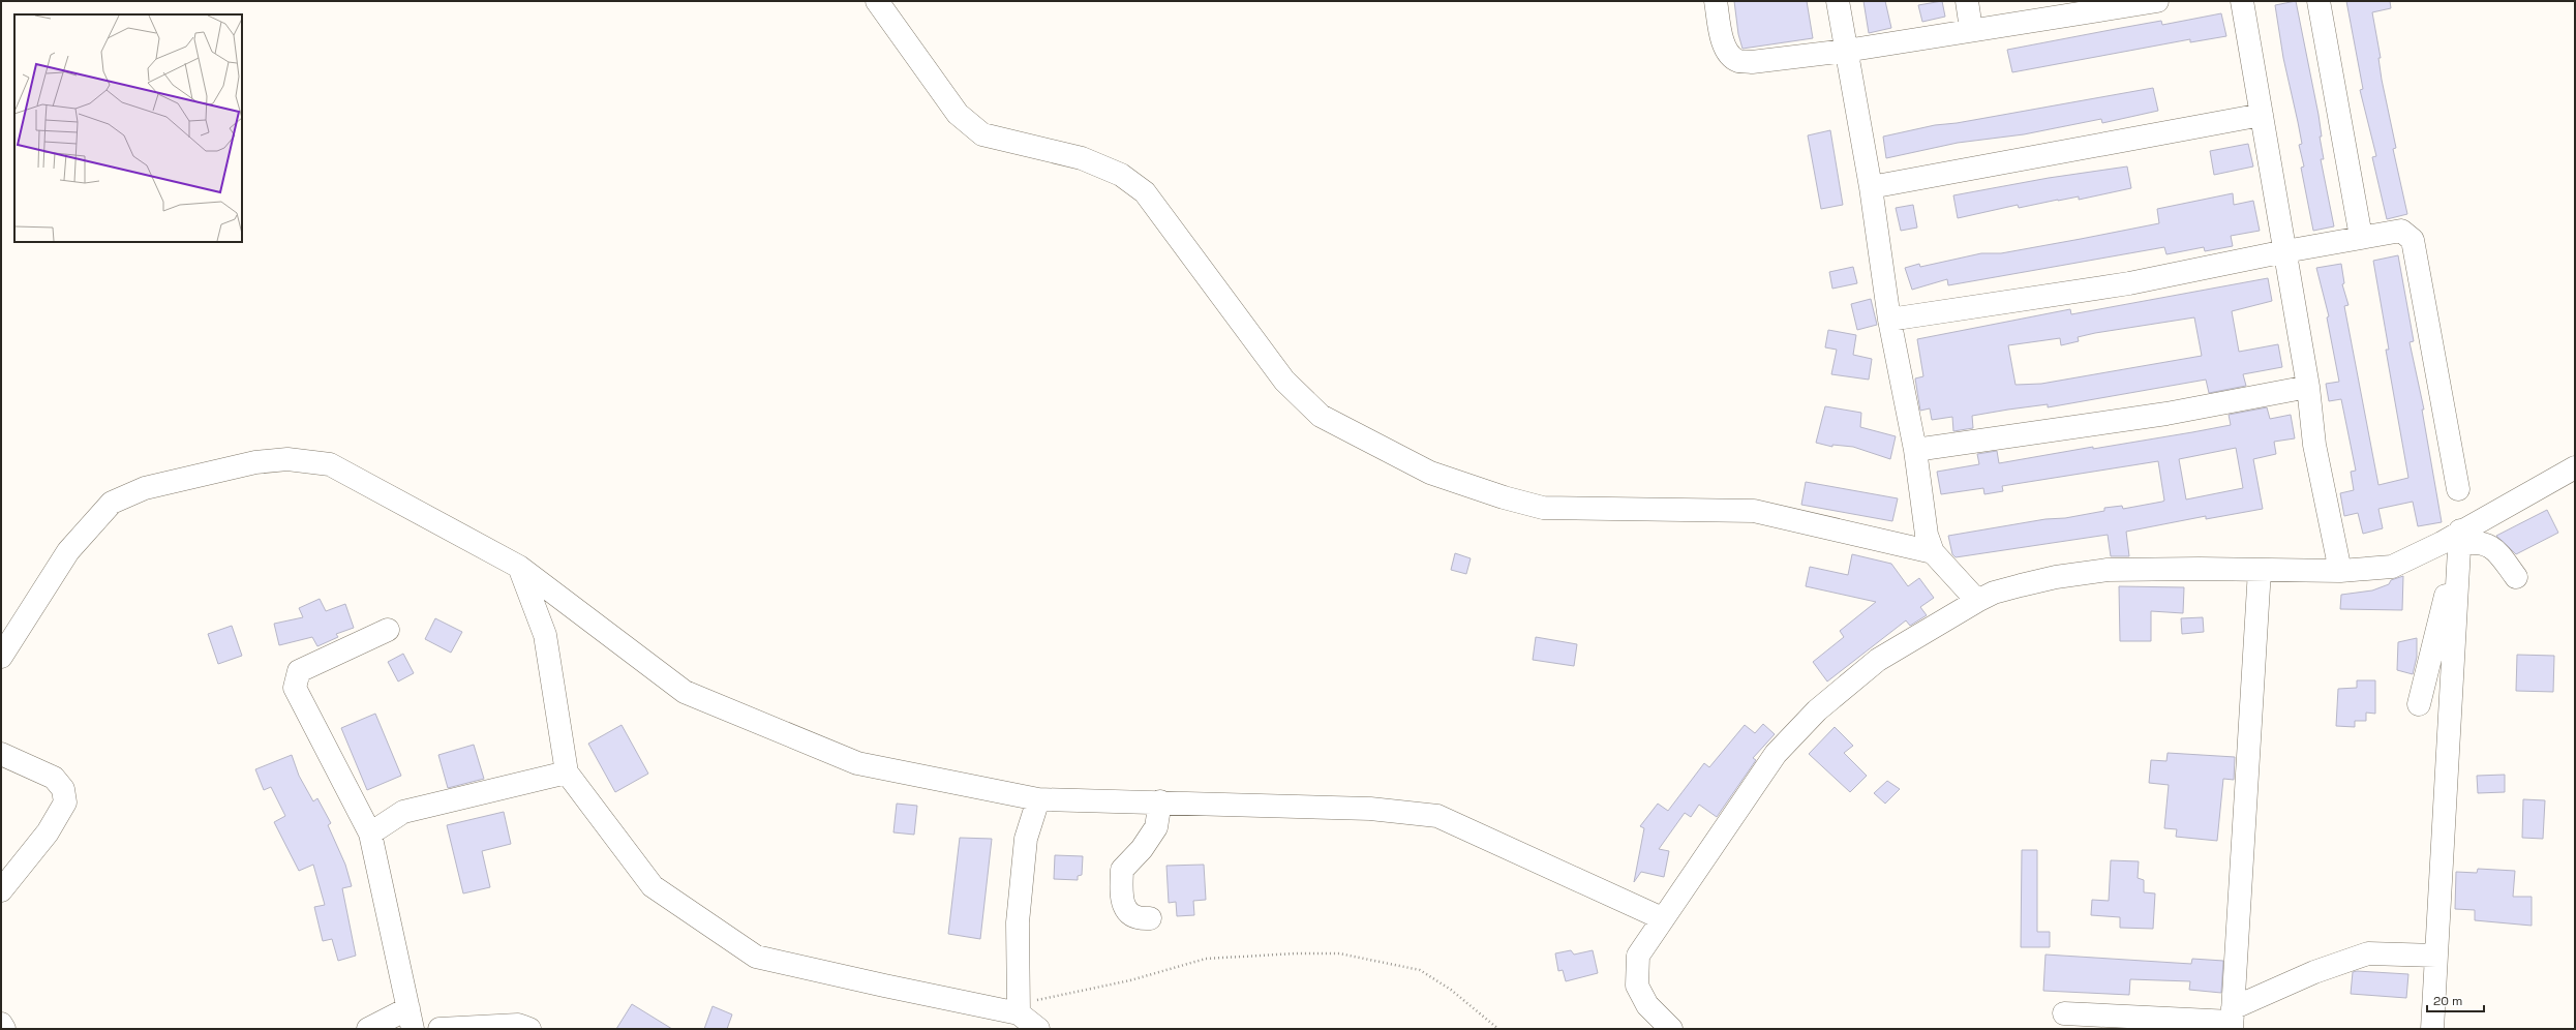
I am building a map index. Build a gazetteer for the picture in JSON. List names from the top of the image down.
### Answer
{
  "scale_bar": "20 m"
}
